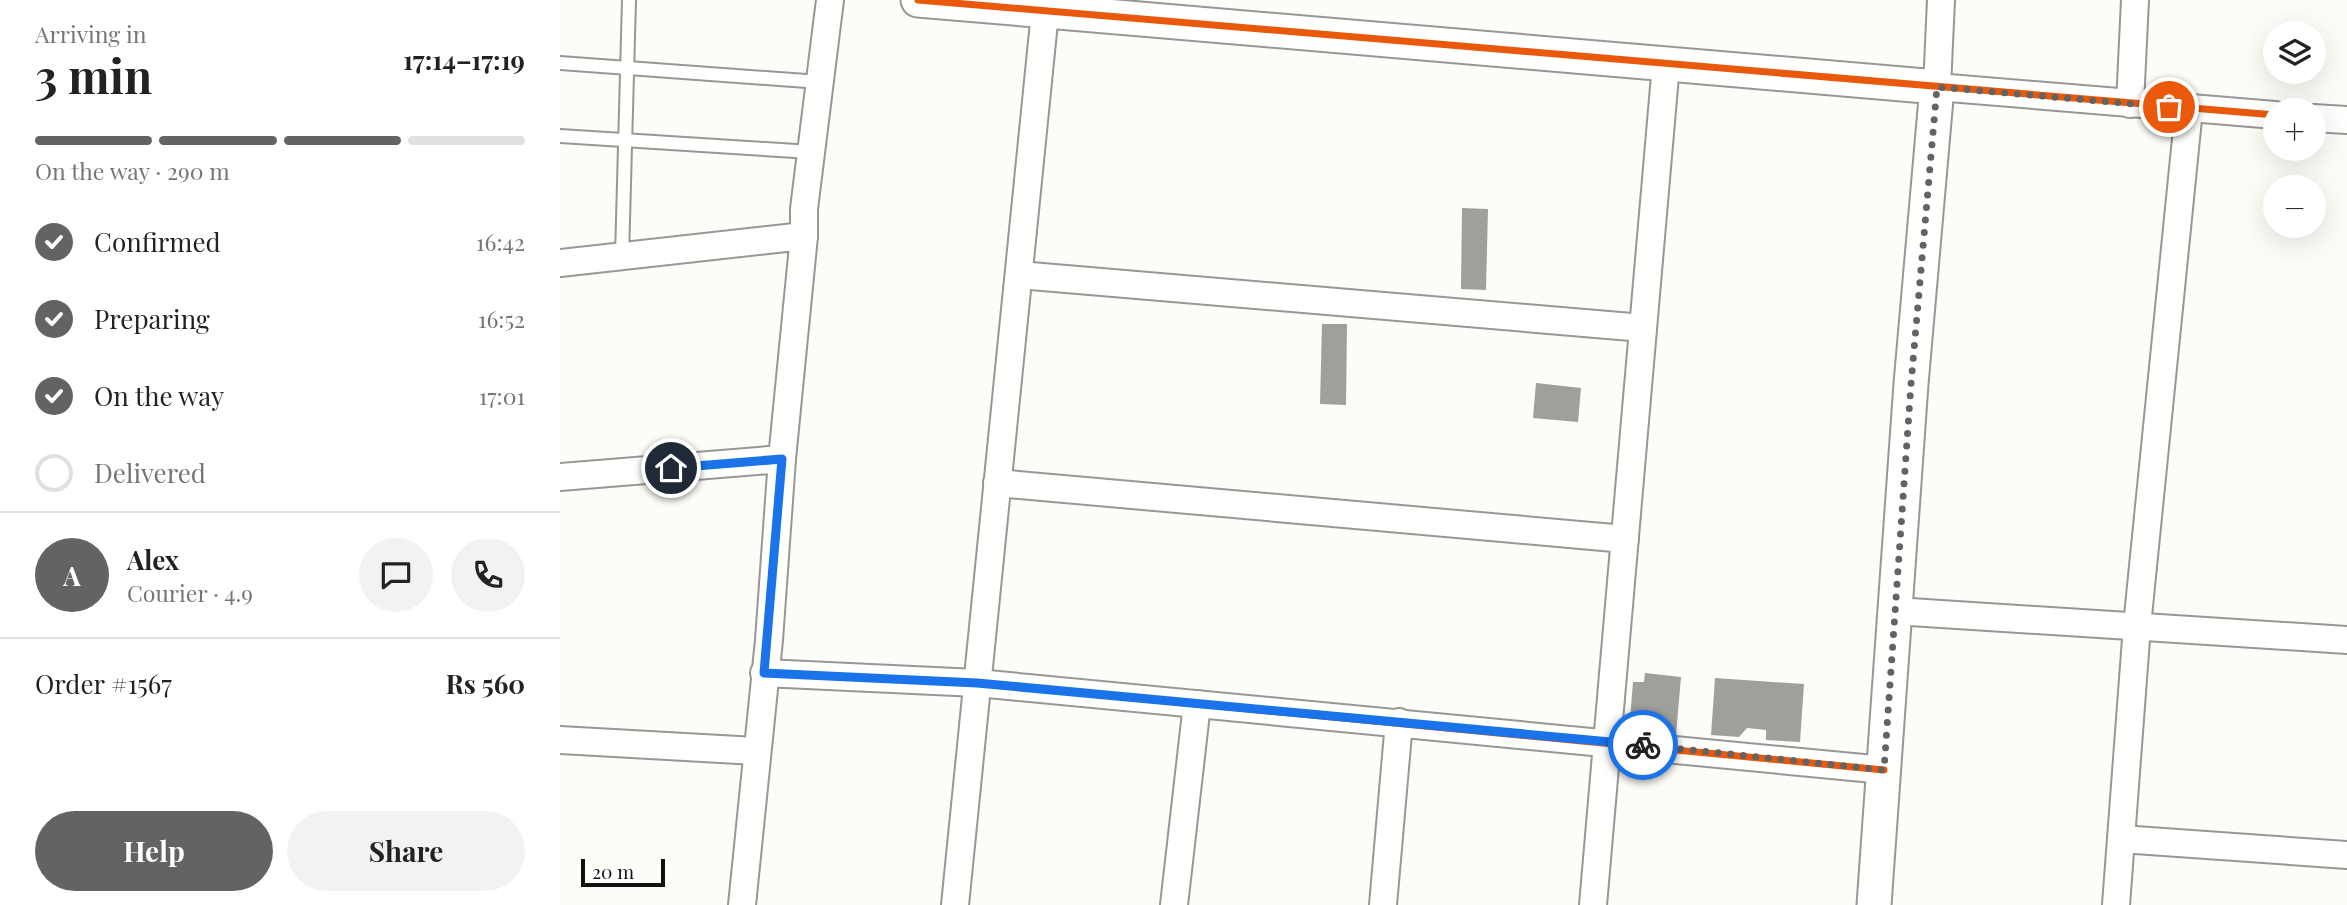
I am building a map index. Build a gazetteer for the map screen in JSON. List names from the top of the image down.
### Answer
{
  "scale_bar": "20 m",
  "page": {
    "heading": ["3 min", "Arriving in", "17:14–17:19"],
    "panel": [
      "Alex",
      "Courier · 4.9",
      "Order #1567",
      "Rs 560"
    ],
    "map_buttons": ["+", "−"],
    "bar": "On the way · 290 m",
    "list": [
      ["Confirmed", "16:42"],
      ["Preparing", "16:52"],
      ["On the way", "17:01"],
      "Delivered"
    ],
    "round": "A",
    "buttons": ["Help", "Share"],
    "scale": "20 m"
  }
}
